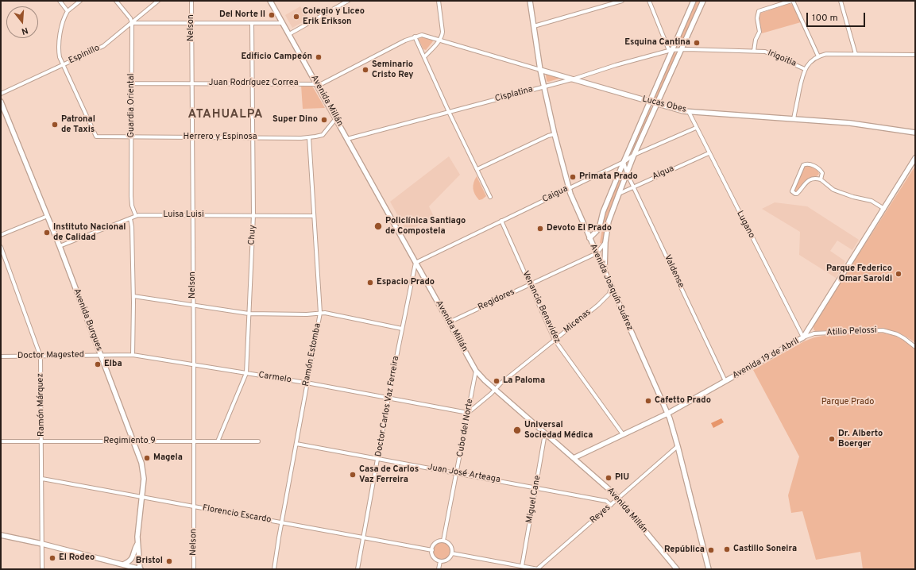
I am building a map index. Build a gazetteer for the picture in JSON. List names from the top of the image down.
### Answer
{
  "streets": {
    "street": [
      "Nelson",
      "Espinillo",
      "Irigoitia",
      "Juan Rodríguez Correa",
      "Cisplatina",
      "Avenida Millán",
      "Lucas Obes",
      "Guardia Oriental",
      "Herrero y Espinosa",
      "Aigua",
      "Caigua",
      "Luisa Luisi",
      "Lugano",
      "Chuy",
      "Valdense",
      "Avenida Joaquín Suárez",
      "Regidores",
      "Venancio Benavidez",
      "Avenida Burgues",
      "Micenas",
      "Atilio Pelossi",
      "Ramón Estomba",
      "Doctor Magested",
      "Avenida 19 de Abril",
      "Carmelo",
      "Ramón Márquez",
      "Doctor Carlos Vaz Ferreira",
      "Cubo del Norte",
      "Regimiento 9",
      "Juan José Arteaga",
      "Miguel Cane",
      "Florencio Escardo",
      "Reyes"
    ]
  },
  "crossings": [
    ["Nelson", "Juan Rodríguez Correa"],
    ["Nelson", "Herrero y Espinosa"],
    ["Nelson", "Luisa Luisi"],
    ["Nelson", "Carmelo"],
    ["Nelson", "Regimiento 9"],
    ["Nelson", "Florencio Escardo"],
    ["Espinillo", "Guardia Oriental"],
    ["Espinillo", "Herrero y Espinosa"],
    ["Irigoitia", "Cisplatina"],
    ["Juan Rodríguez Correa", "Avenida Millán"],
    ["Juan Rodríguez Correa", "Lucas Obes"],
    ["Juan Rodríguez Correa", "Guardia Oriental"],
    ["Juan Rodríguez Correa", "Chuy"],
    ["Cisplatina", "Avenida Millán"],
    ["Cisplatina", "Lucas Obes"],
    ["Cisplatina", "Avenida Joaquín Suárez"],
    ["Avenida Millán", "Herrero y Espinosa"],
    ["Avenida Millán", "Caigua"],
    ["Avenida Millán", "Regidores"],
    ["Avenida Millán", "Micenas"],
    ["Avenida Millán", "Avenida 19 de Abril"],
    ["Avenida Millán", "Doctor Carlos Vaz Ferreira"],
    ["Avenida Millán", "Cubo del Norte"],
    ["Avenida Millán", "Miguel Cane"],
    ["Avenida Millán", "Reyes"],
    ["Lucas Obes", "Lugano"],
    ["Lucas Obes", "Avenida Joaquín Suárez"],
    ["Guardia Oriental", "Herrero y Espinosa"],
    ["Guardia Oriental", "Luisa Luisi"],
    ["Herrero y Espinosa", "Chuy"],
    ["Herrero y Espinosa", "Ramón Estomba"],
    ["Aigua", "Lugano"],
    ["Aigua", "Valdense"],
    ["Caigua", "Lugano"],
    ["Caigua", "Valdense"],
    ["Caigua", "Avenida Joaquín Suárez"],
    ["Caigua", "Venancio Benavidez"],
    ["Caigua", "Doctor Carlos Vaz Ferreira"],
    ["Luisa Luisi", "Chuy"],
    ["Luisa Luisi", "Avenida Burgues"],
    ["Luisa Luisi", "Ramón Estomba"],
    ["Lugano", "Atilio Pelossi"],
    ["Lugano", "Avenida 19 de Abril"],
    ["Chuy", "Carmelo"],
    ["Chuy", "Regimiento 9"],
    ["Valdense", "Avenida 19 de Abril"],
    ["Avenida Joaquín Suárez", "Regidores"],
    ["Avenida Joaquín Suárez", "Micenas"],
    ["Avenida Joaquín Suárez", "Avenida 19 de Abril"],
    ["Avenida Joaquín Suárez", "Reyes"],
    ["Regidores", "Venancio Benavidez"],
    ["Venancio Benavidez", "Micenas"],
    ["Venancio Benavidez", "Avenida 19 de Abril"],
    ["Avenida Burgues", "Doctor Magested"],
    ["Avenida Burgues", "Carmelo"],
    ["Avenida Burgues", "Regimiento 9"],
    ["Avenida Burgues", "Florencio Escardo"],
    ["Atilio Pelossi", "Avenida 19 de Abril"],
    ["Ramón Estomba", "Carmelo"],
    ["Ramón Estomba", "Juan José Arteaga"],
    ["Ramón Estomba", "Florencio Escardo"],
    ["Doctor Magested", "Carmelo"],
    ["Doctor Magested", "Ramón Márquez"],
    ["Carmelo", "Doctor Carlos Vaz Ferreira"],
    ["Carmelo", "Cubo del Norte"],
    ["Ramón Márquez", "Regimiento 9"],
    ["Ramón Márquez", "Florencio Escardo"],
    ["Doctor Carlos Vaz Ferreira", "Juan José Arteaga"],
    ["Doctor Carlos Vaz Ferreira", "Florencio Escardo"],
    ["Cubo del Norte", "Juan José Arteaga"],
    ["Cubo del Norte", "Florencio Escardo"],
    ["Juan José Arteaga", "Miguel Cane"],
    ["Juan José Arteaga", "Reyes"]
  ],
  "districts": ["ATAHUALPA"],
  "parks": ["Parque Prado"],
  "places": [
    "Del Norte II",
    "Colegio y Liceo Erik Erikson",
    "Esquina Cantina",
    "Edificio Campeón",
    "Seminario Cristo Rey",
    "Super Dino",
    "Patronal de Taxis",
    "Primata Prado",
    "Policlínica Santiago de Compostela",
    "Devoto El Prado",
    "Instituto Nacional de Calidad",
    "Parque Federico Omar Saroldi",
    "Espacio Prado",
    "Elba",
    "La Paloma",
    "Cafetto Prado",
    "Universal Sociedad Médica",
    "Dr. Alberto Boerger",
    "Magela",
    "Casa de Carlos Vaz Ferreira",
    "PIU",
    "Castillo Soneira",
    "República",
    "El Rodeo",
    "Bristol"
  ],
  "scale_bar": "100 m",
  "north": "bottom"
}
